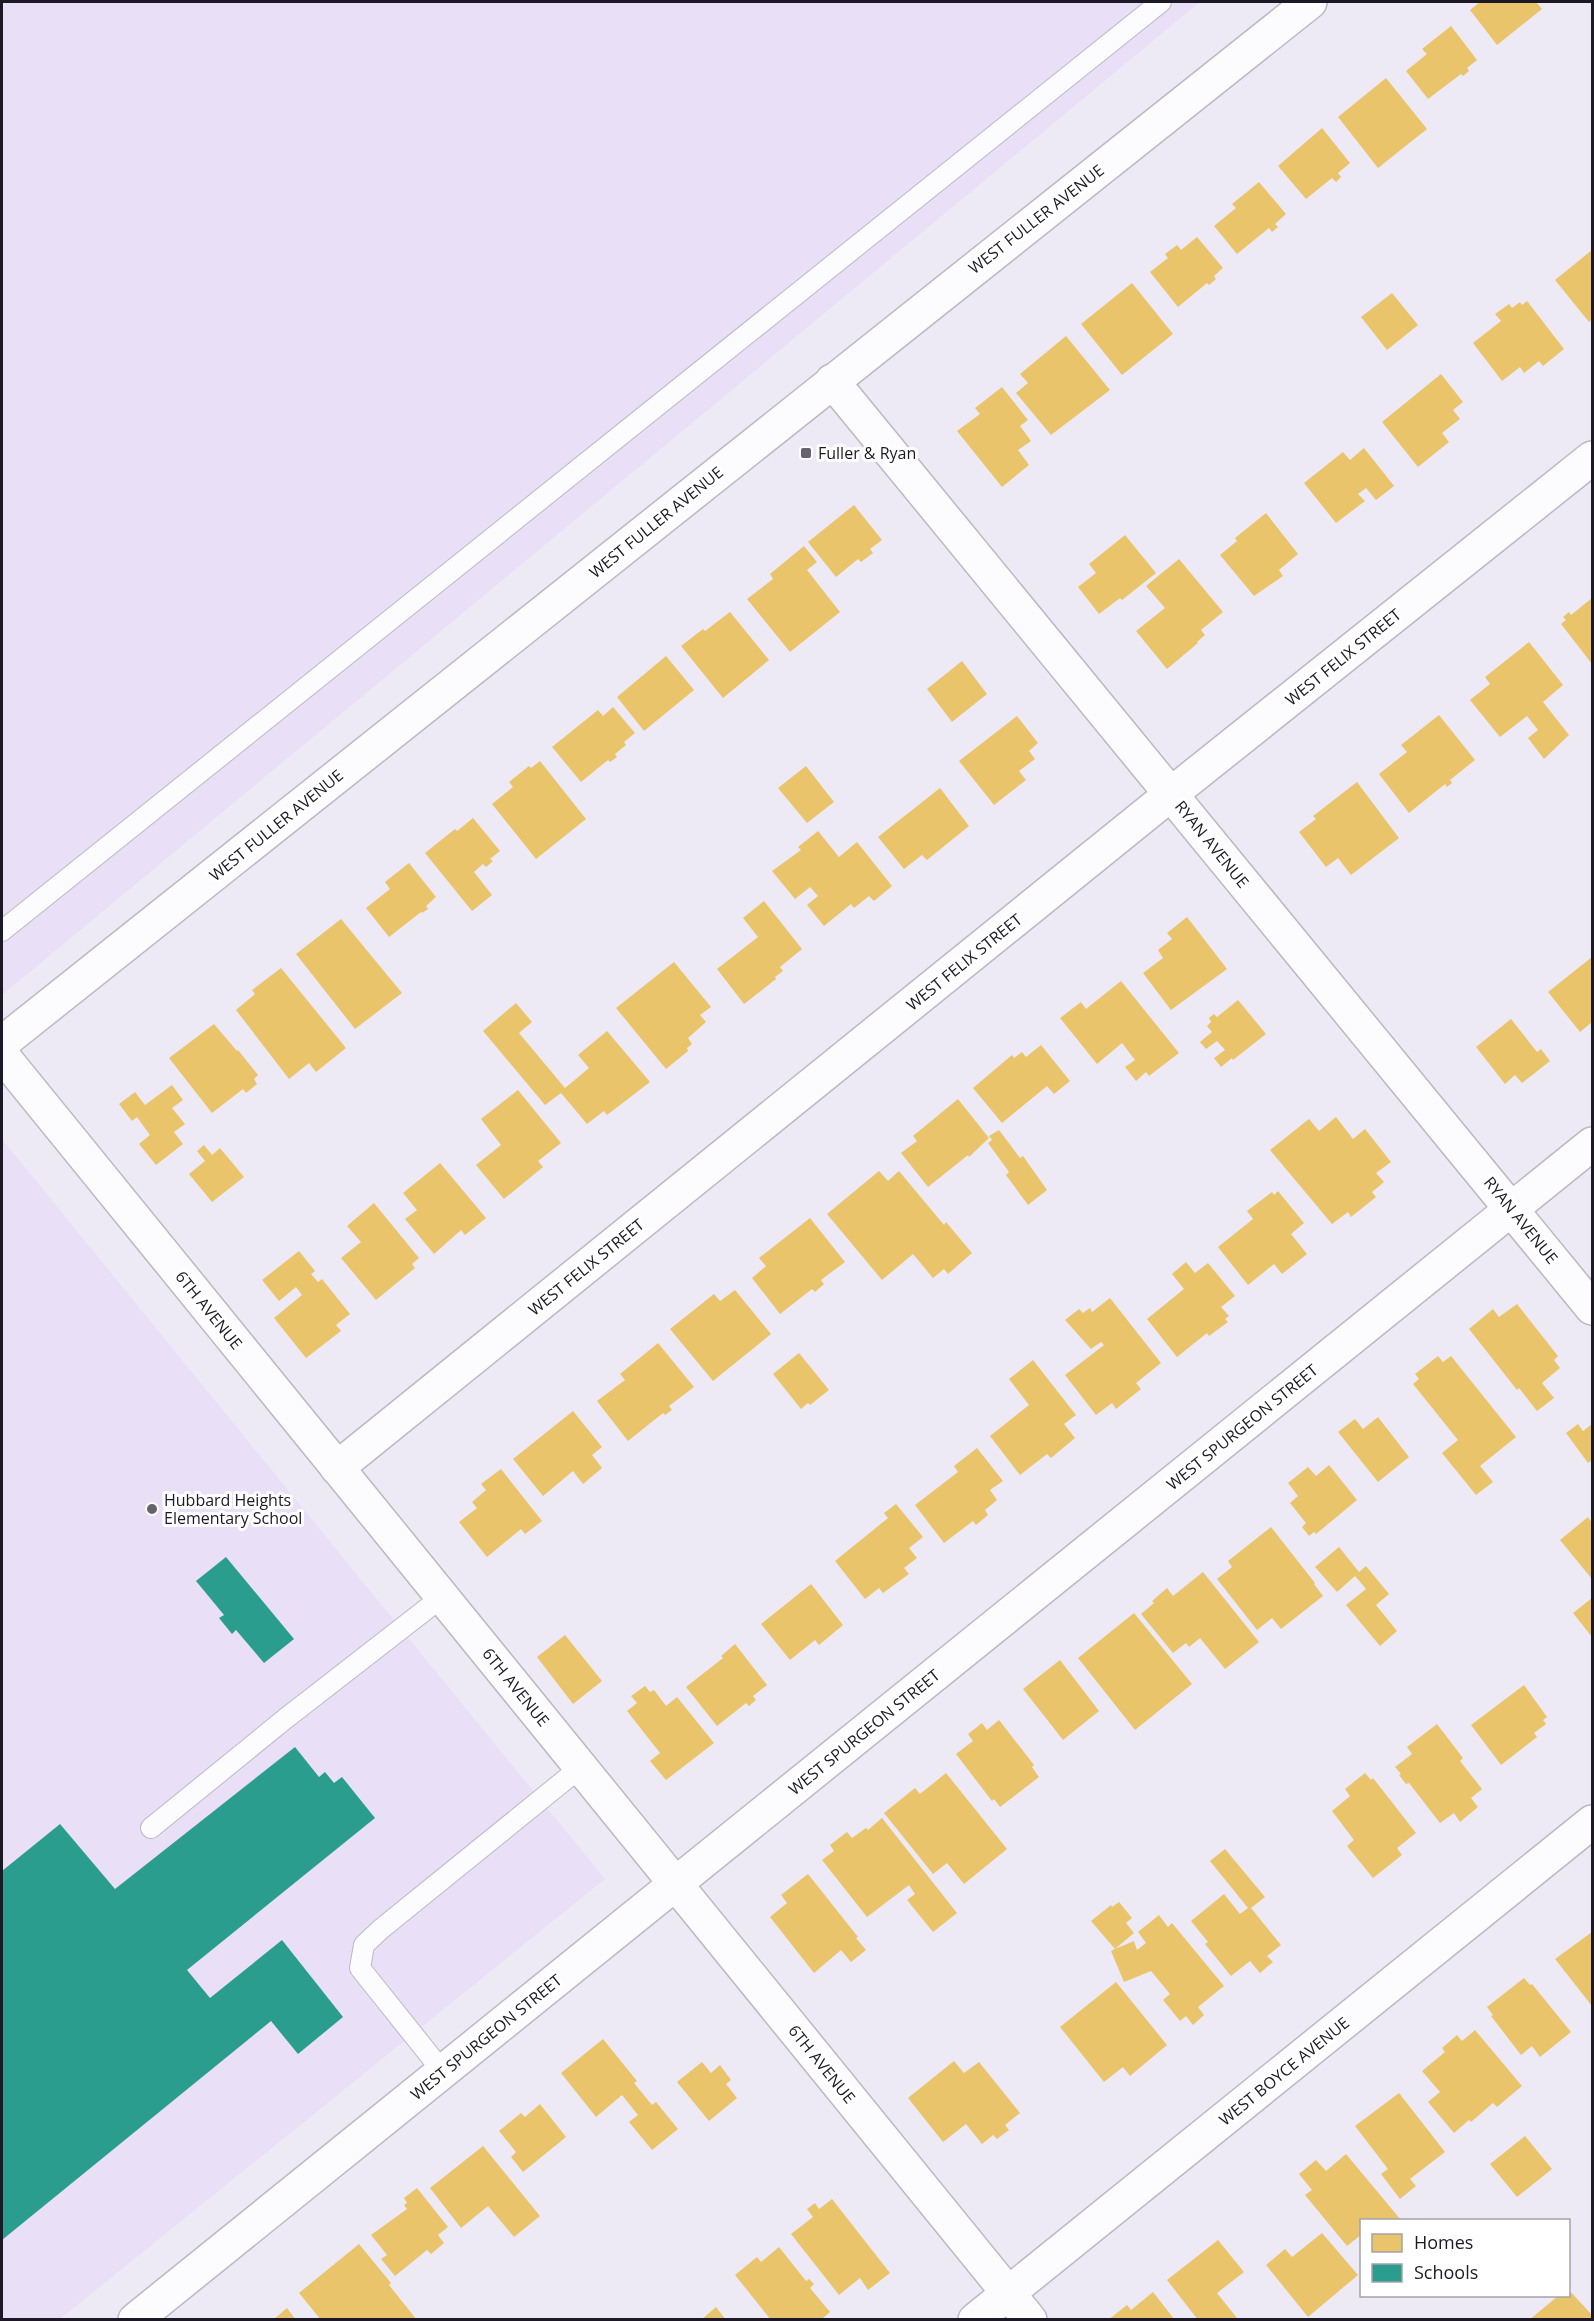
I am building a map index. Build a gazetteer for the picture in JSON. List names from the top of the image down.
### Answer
{
  "streets": {
    "street": [
      "WEST FULLER AVENUE",
      "WEST FELIX STREET",
      "RYAN AVENUE",
      "6TH AVENUE",
      "WEST SPURGEON STREET",
      "WEST BOYCE AVENUE"
    ]
  },
  "crossings": [
    ["WEST FULLER AVENUE", "RYAN AVENUE"],
    ["WEST FELIX STREET", "RYAN AVENUE"],
    ["WEST FELIX STREET", "6TH AVENUE"],
    ["RYAN AVENUE", "WEST SPURGEON STREET"],
    ["6TH AVENUE", "WEST SPURGEON STREET"],
    ["6TH AVENUE", "WEST BOYCE AVENUE"]
  ],
  "places": {
    "transit": ["Fuller & Ryan"],
    "other": ["Hubbard Heights Elementary School"]
  },
  "legend": ["Homes", "Schools"]
}
